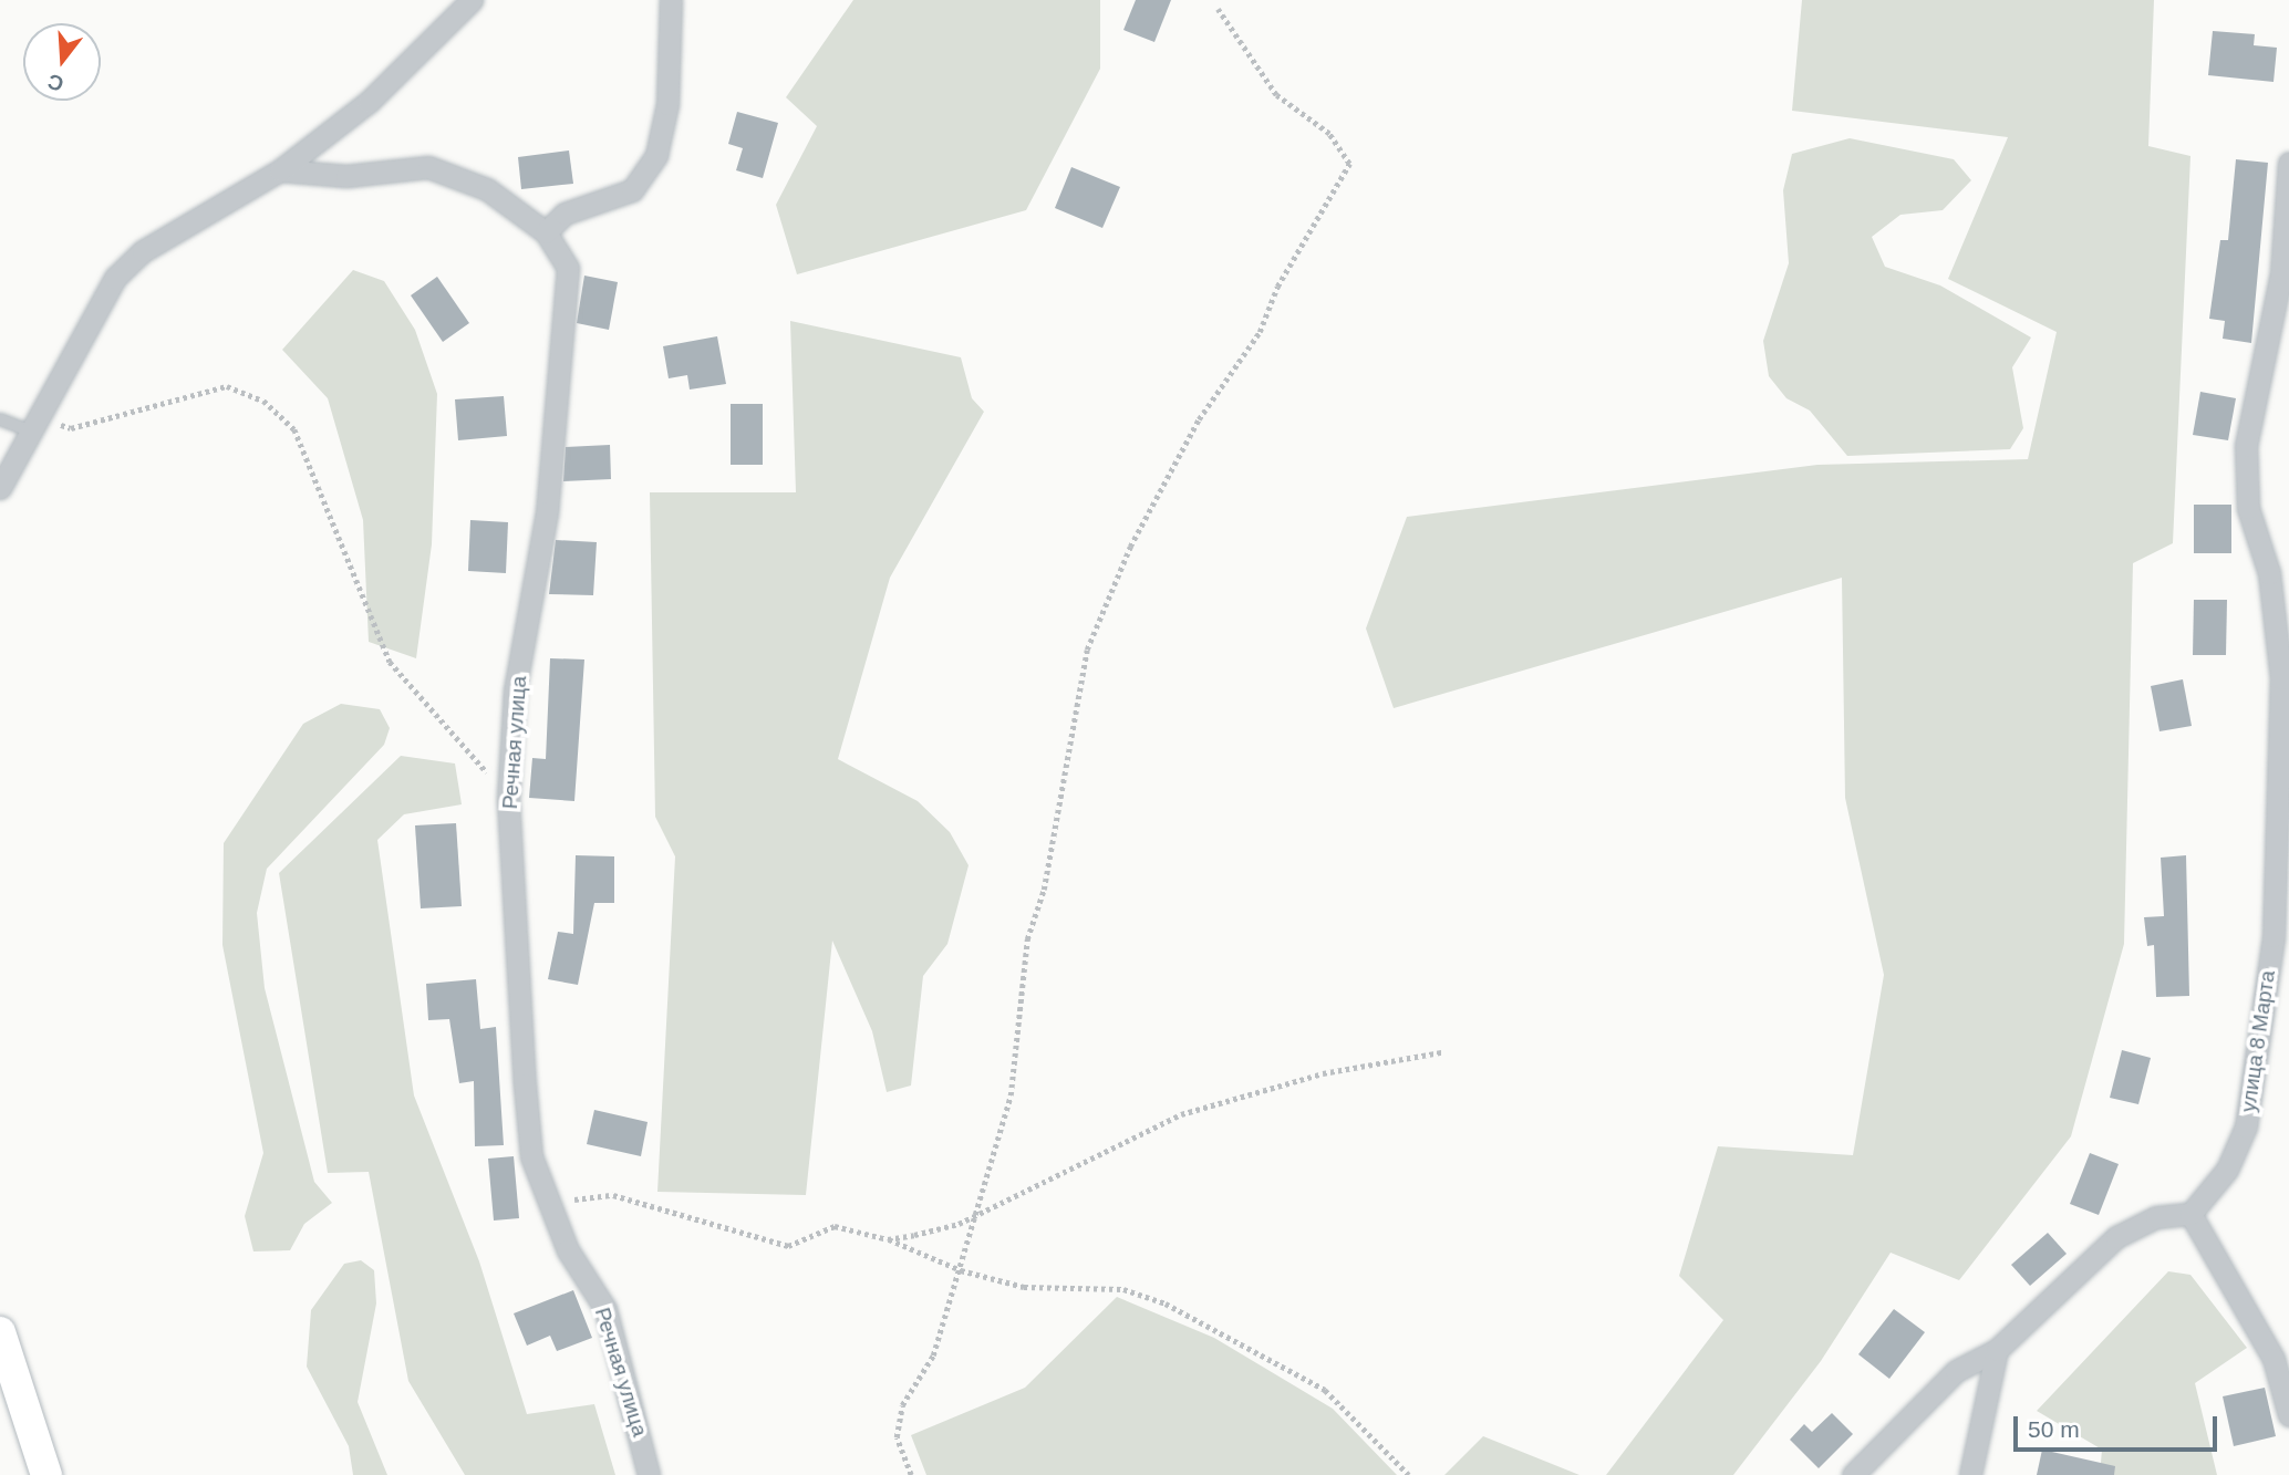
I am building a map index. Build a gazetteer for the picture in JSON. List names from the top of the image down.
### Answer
{
  "streets": {
    "street": ["Речная улица", "улица 8 Марта"]
  },
  "scale_bar": "50 m",
  "north": "bottom"
}
